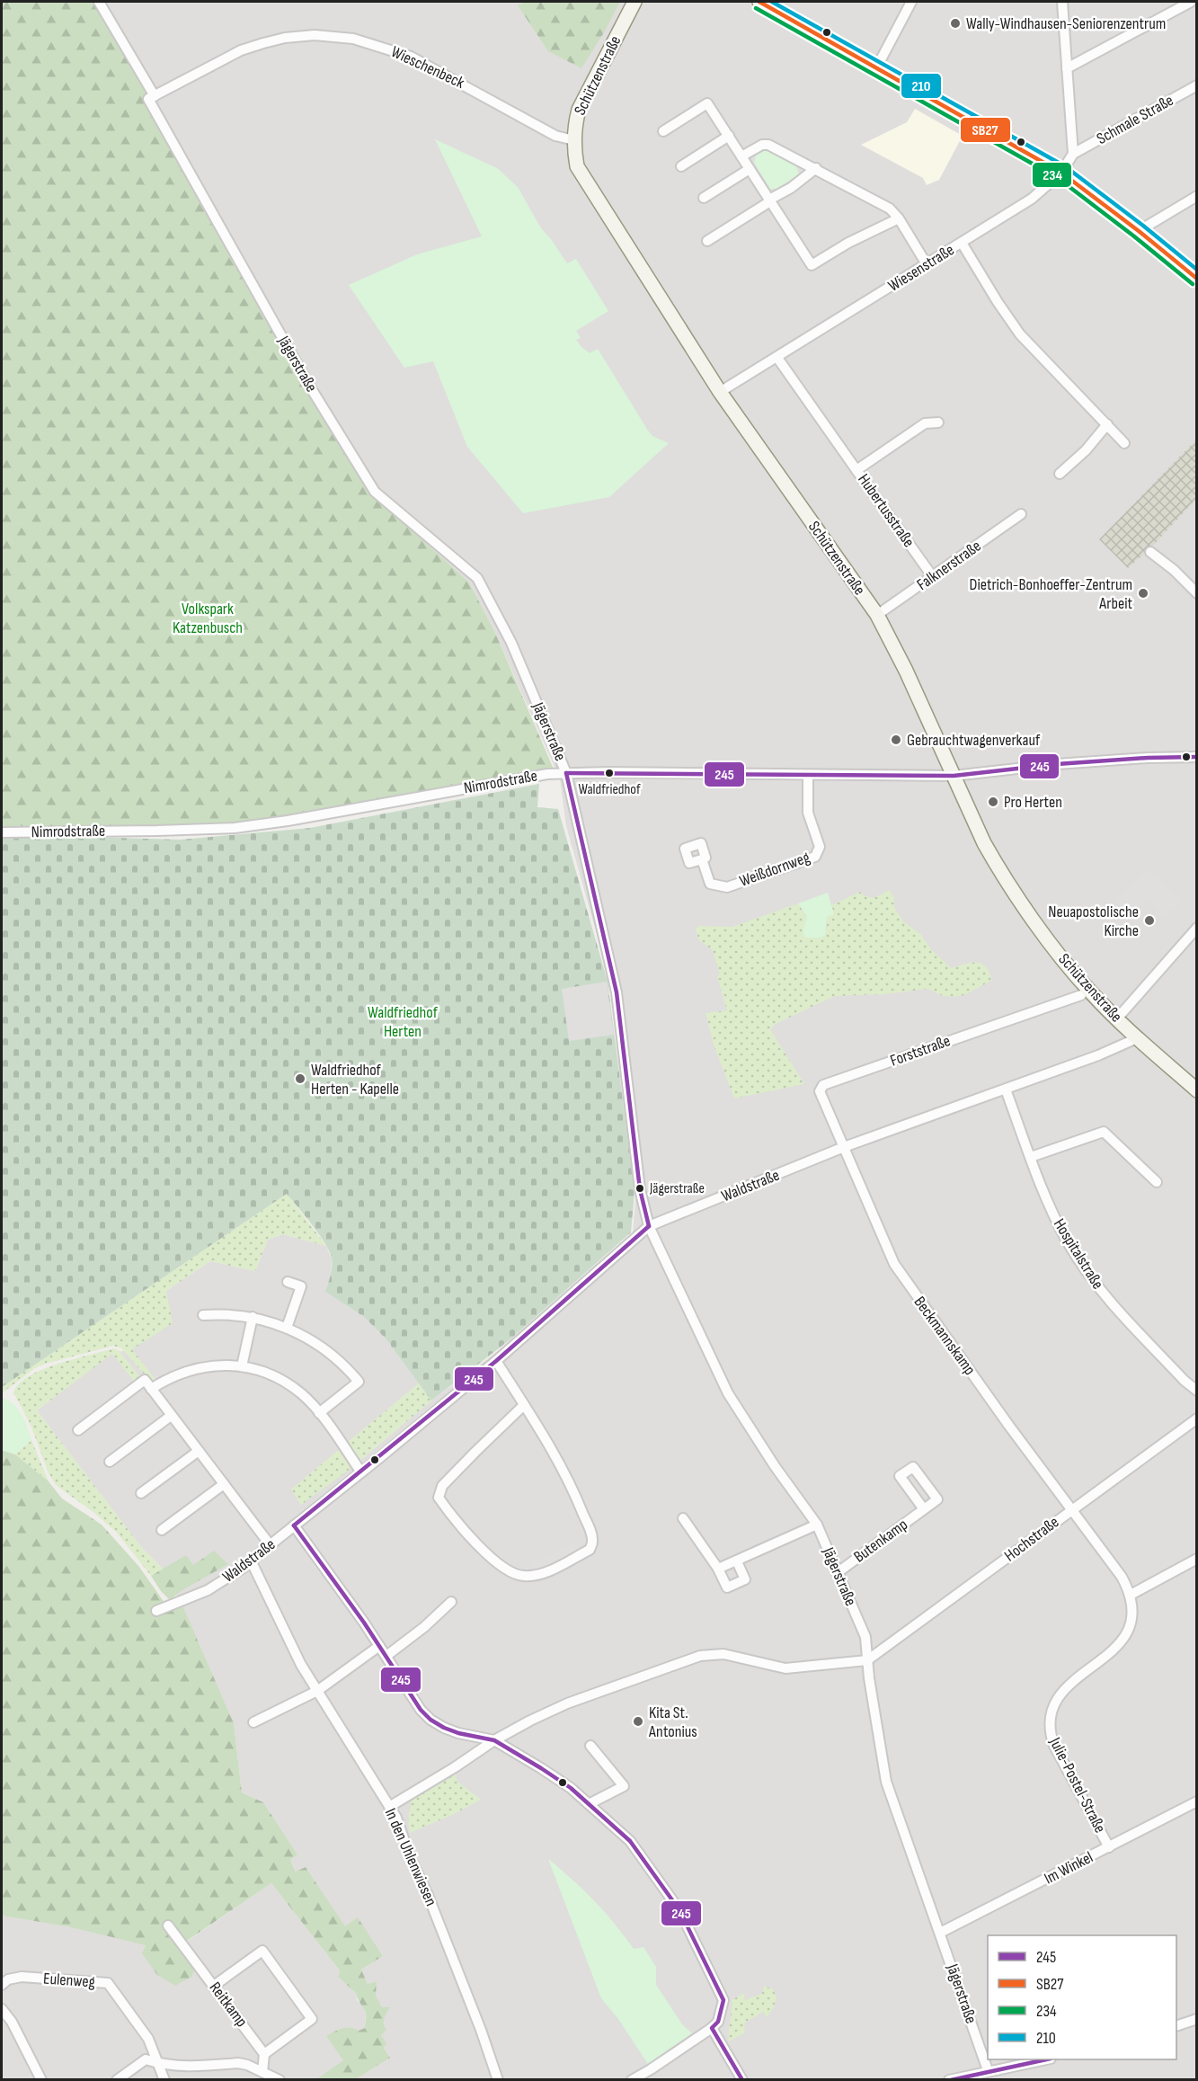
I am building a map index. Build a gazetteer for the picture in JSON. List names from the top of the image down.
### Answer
{
  "streets": {
    "main road": ["Schützenstraße"],
    "street": [
      "Wieschenbeck",
      "Schmale Straße",
      "Wiesenstraße",
      "Jägerstraße",
      "Hubertusstraße",
      "Falknerstraße",
      "Nimrodstraße",
      "Weißdornweg",
      "Forststraße",
      "Waldstraße",
      "Hospitalstraße",
      "Beckmannskamp",
      "Hochstraße",
      "Butenkamp",
      "Julie-Postel-Straße",
      "In den Uhlenwiesen",
      "Im Winkel",
      "Eulenweg",
      "Reitkamp"
    ]
  },
  "crossings": [
    ["Wieschenbeck", "Schützenstraße"],
    ["Wieschenbeck", "Jägerstraße"],
    ["Schützenstraße", "Wiesenstraße"],
    ["Schützenstraße", "Falknerstraße"],
    ["Schützenstraße", "Nimrodstraße"],
    ["Schützenstraße", "Waldstraße"],
    ["Schmale Straße", "Wiesenstraße"],
    ["Jägerstraße", "Nimrodstraße"],
    ["Jägerstraße", "Waldstraße"],
    ["Jägerstraße", "Hochstraße"],
    ["Jägerstraße", "Butenkamp"],
    ["Jägerstraße", "Im Winkel"],
    ["Hubertusstraße", "Falknerstraße"],
    ["Nimrodstraße", "Weißdornweg"],
    ["Forststraße", "Waldstraße"],
    ["Forststraße", "Beckmannskamp"],
    ["Waldstraße", "Hospitalstraße"],
    ["Waldstraße", "Beckmannskamp"],
    ["Waldstraße", "In den Uhlenwiesen"],
    ["Beckmannskamp", "Hochstraße"],
    ["Beckmannskamp", "Julie-Postel-Straße"],
    ["Hochstraße", "Julie-Postel-Straße"],
    ["Julie-Postel-Straße", "Im Winkel"]
  ],
  "parks": ["Volkspark Katzenbusch", "Waldfriedhof Herten"],
  "places": [
    "Wally-Windhausen-Seniorenzentrum",
    "Dietrich-Bonhoeffer-Zentrum Arbeit",
    "Gebrauchtwagenverkauf",
    "Waldfriedhof",
    "Pro Herten",
    "Neuapostolische Kirche",
    "Waldfriedhof Herten - Kapelle",
    "Jägerstraße",
    "Kita St. Antonius"
  ],
  "lines": [
    "transit line SB27",
    "transit line 210",
    "transit line 234",
    "transit line 245"
  ],
  "legend": [
    "245",
    "SB27",
    "234",
    "210"
  ]
}
